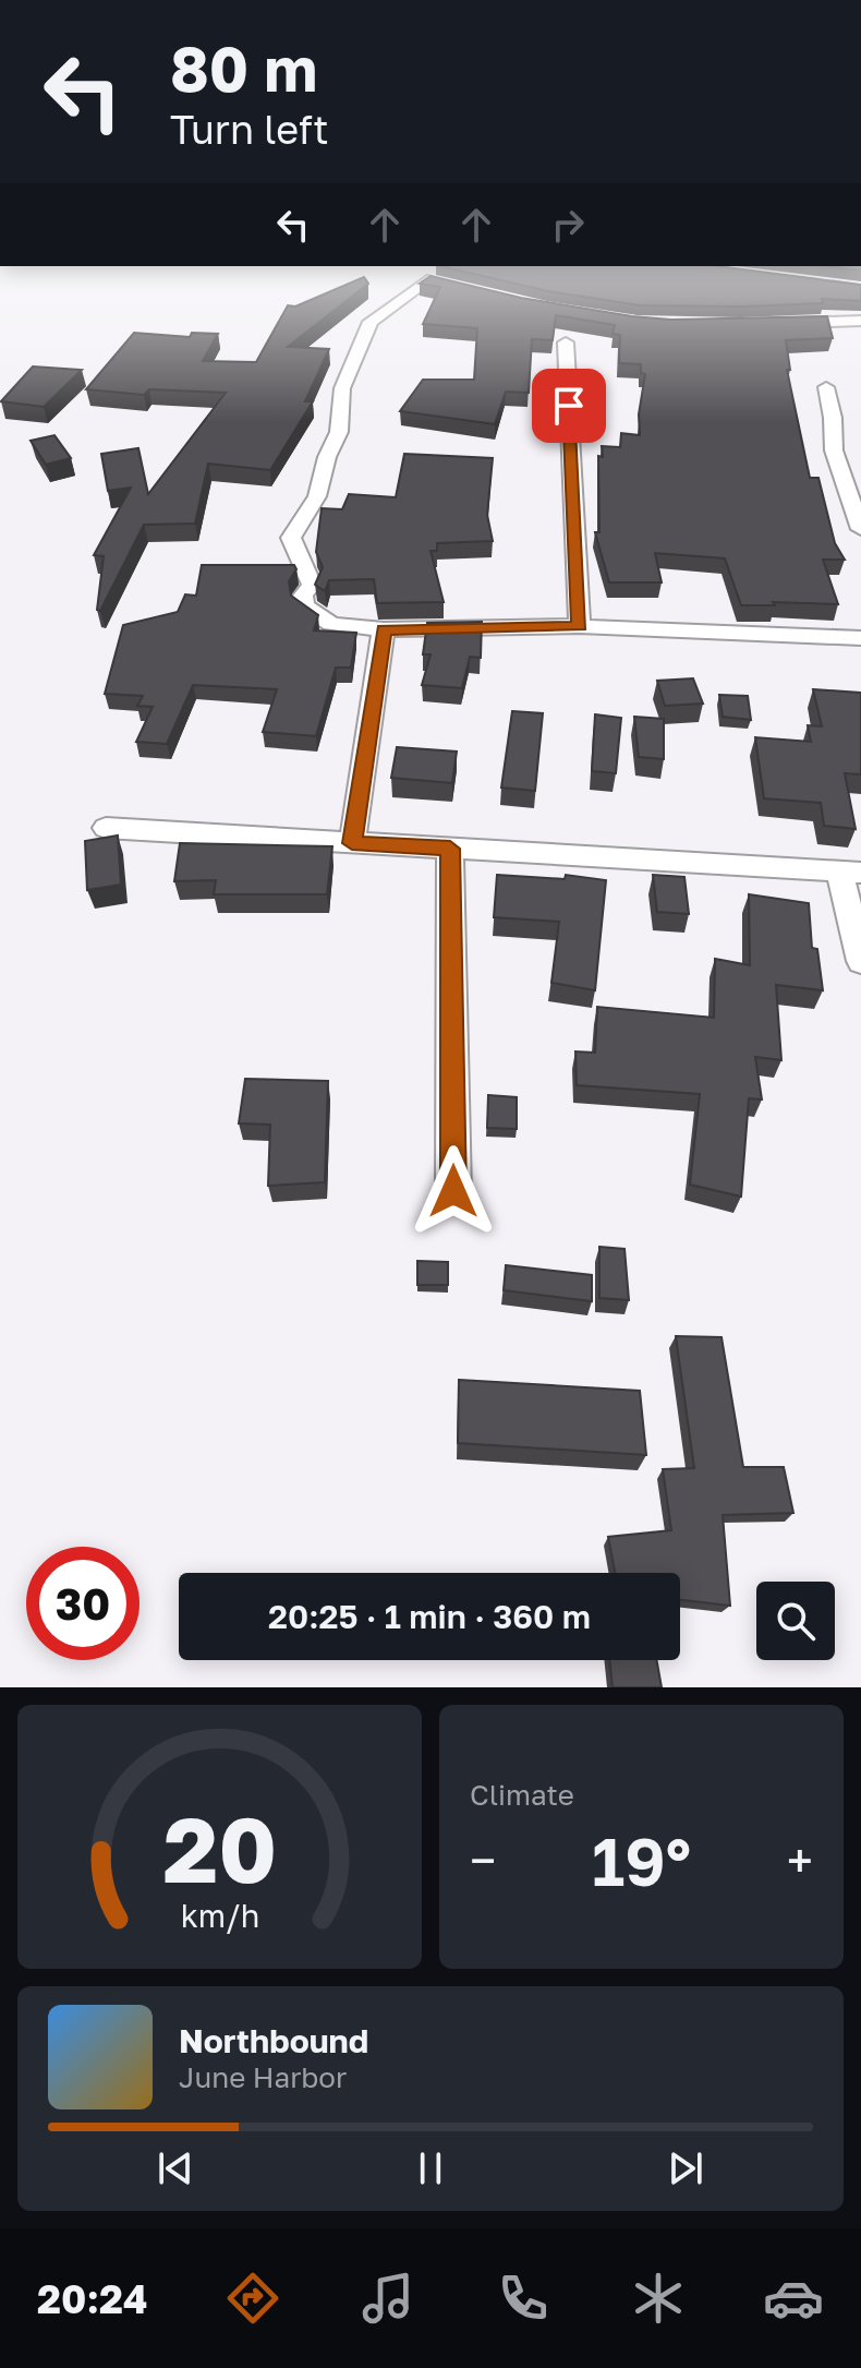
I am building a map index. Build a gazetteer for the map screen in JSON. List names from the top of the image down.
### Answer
{
  "page": {
    "turn": ["80 m", "Turn left"],
    "limit": "30",
    "trip": "20:25 · 1 min · 360 m",
    "tile": "Climate",
    "heat": ["−", "19°", "+"],
    "song": ["Northbound", "June Harbor"],
    "tabs": "20:24",
    "gauge": ["20", "km/h"]
  }
}
